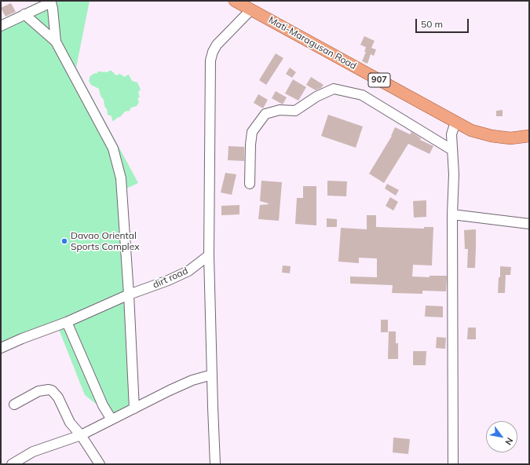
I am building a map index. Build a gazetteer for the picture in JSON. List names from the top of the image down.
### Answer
{
  "streets": {
    "main road": ["Mati-Maragusan Road", "907"],
    "street": ["dirt road"]
  },
  "places": ["Davao Oriental Sports Complex"],
  "scale_bar": "50 m",
  "north": "bottom right"
}
